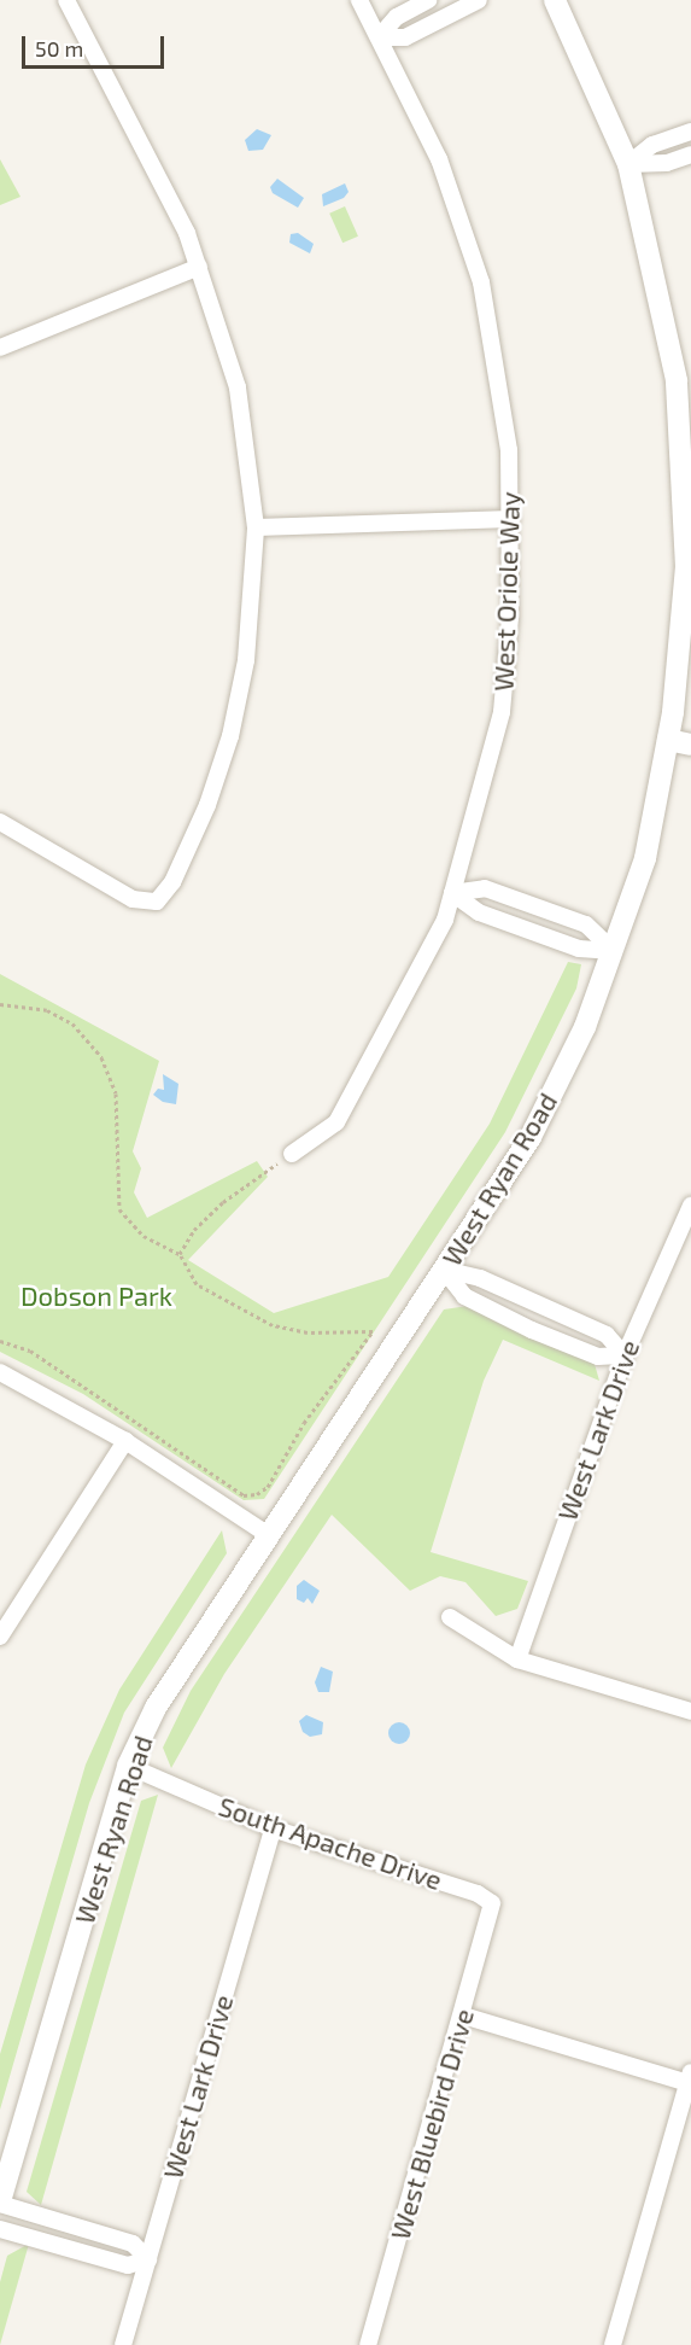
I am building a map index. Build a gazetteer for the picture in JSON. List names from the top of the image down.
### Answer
{
  "streets": {
    "street": [
      "West Oriole Way",
      "West Ryan Road",
      "West Lark Drive",
      "South Apache Drive",
      "West Bluebird Drive"
    ]
  },
  "crossings": [
    ["West Ryan Road", "South Apache Drive"],
    ["West Lark Drive", "South Apache Drive"],
    ["South Apache Drive", "West Bluebird Drive"]
  ],
  "parks": ["Dobson Park"],
  "scale_bar": "50 m"
}
